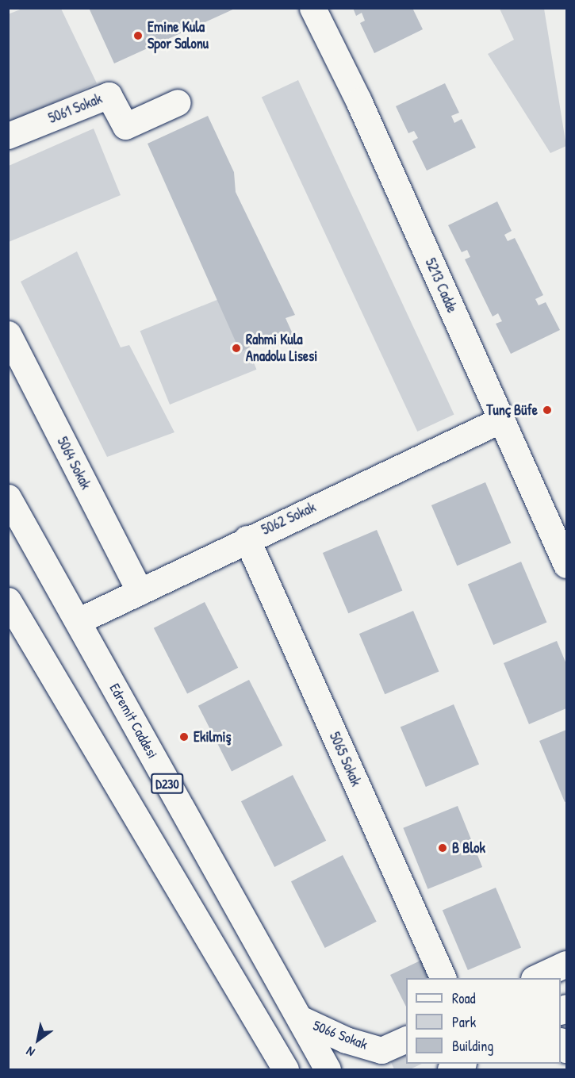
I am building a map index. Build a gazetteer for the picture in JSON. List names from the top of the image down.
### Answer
{
  "streets": {
    "main road": [
      "5061 Sokak",
      "5213 Cadde",
      "5064 Sokak",
      "5062 Sokak",
      "Edremit Caddesi",
      "5065 Sokak",
      "D230",
      "5066 Sokak"
    ]
  },
  "crossings": [
    ["5213 Cadde", "5062 Sokak"],
    ["5064 Sokak", "5062 Sokak"],
    ["5062 Sokak", "Edremit Caddesi"],
    ["5062 Sokak", "5065 Sokak"],
    ["Edremit Caddesi", "5066 Sokak"]
  ],
  "places": [
    "Emine Kula Spor Salonu",
    "Rahmi Kula Anadolu Lisesi",
    "Tunç Büfe",
    "Ekilmiş",
    "B Blok"
  ],
  "legend": ["Road", "Park", "Building"],
  "north": "bottom left"
}
